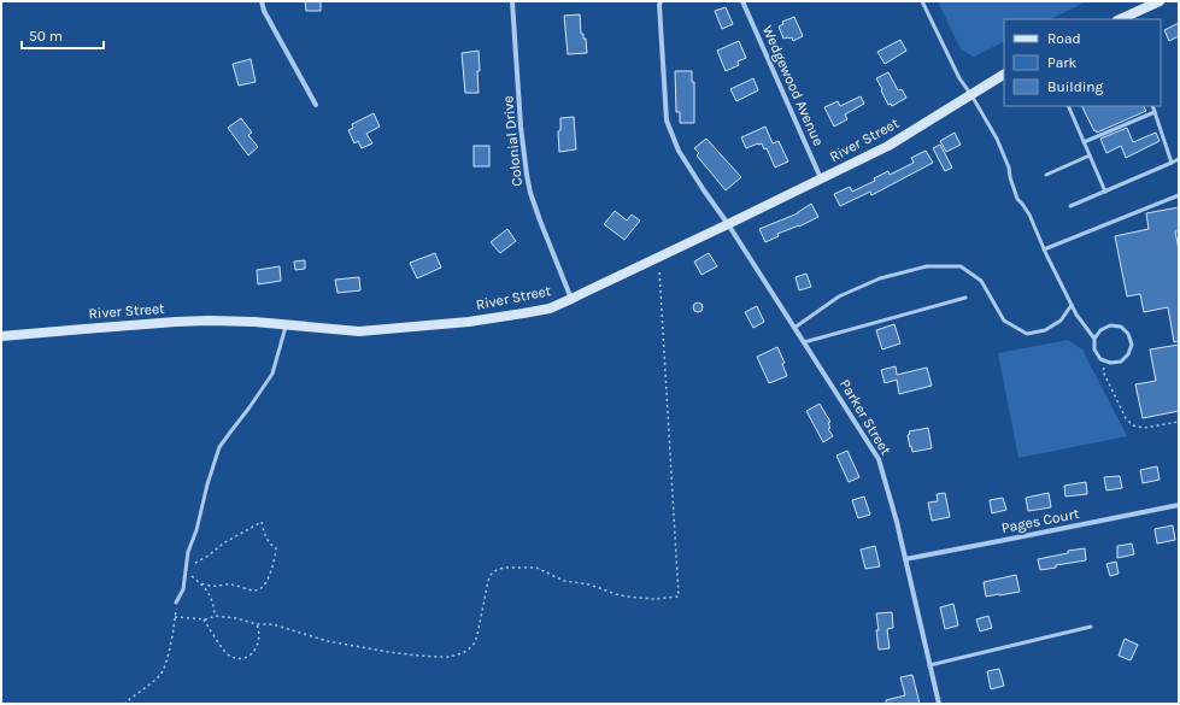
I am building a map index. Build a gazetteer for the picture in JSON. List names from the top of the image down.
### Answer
{
  "streets": {
    "main road": ["River Street"],
    "street": [
      "Wedgewood Avenue",
      "Colonial Drive",
      "Parker Street",
      "Pages Court"
    ]
  },
  "crossings": [
    ["Wedgewood Avenue", "River Street"],
    ["River Street", "Colonial Drive"],
    ["River Street", "Parker Street"],
    ["Parker Street", "Pages Court"]
  ],
  "legend": ["Road", "Park", "Building"],
  "scale_bar": "50 m"
}
